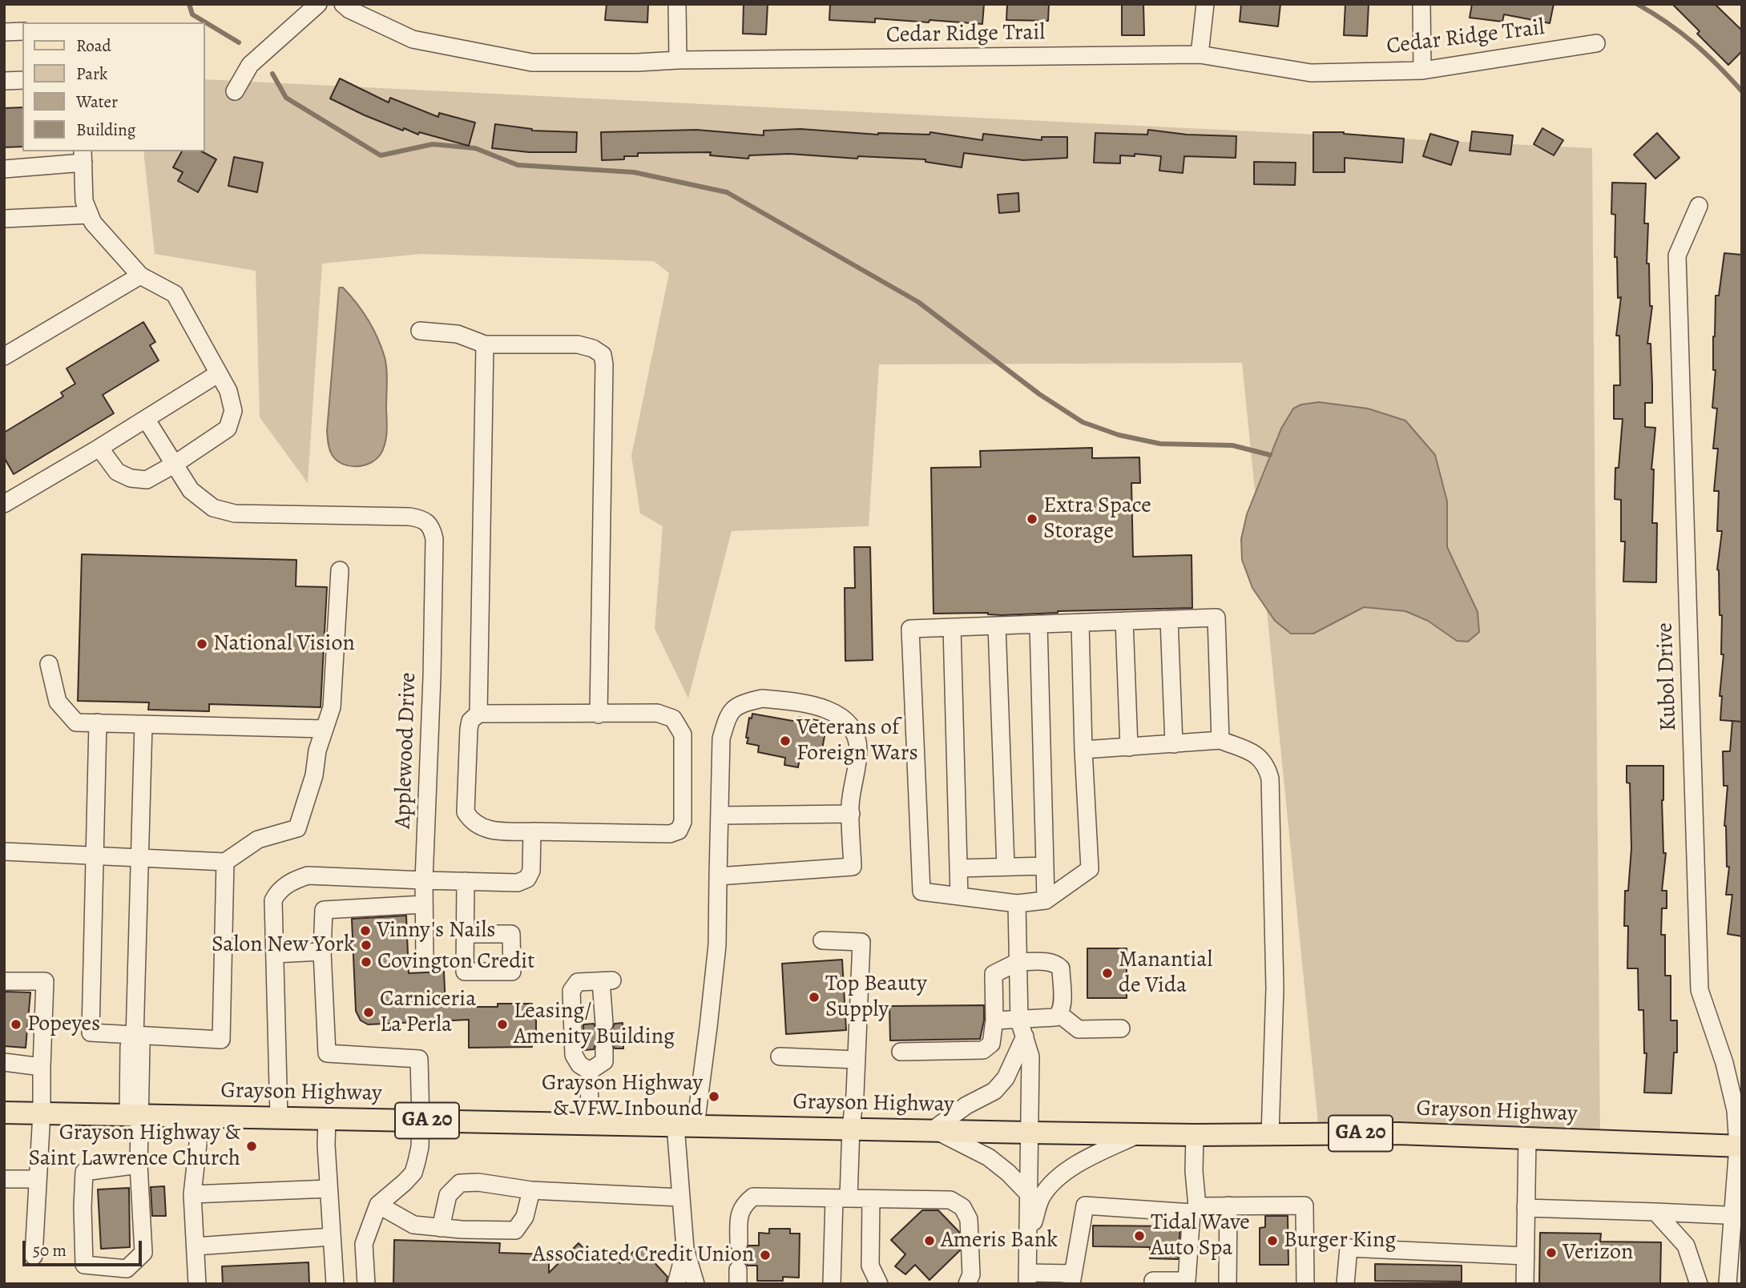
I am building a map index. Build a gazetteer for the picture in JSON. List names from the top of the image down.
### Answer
{
  "streets": {
    "main road": ["Grayson Highway", "GA 20"],
    "street": ["Cedar Ridge Trail", "Kubol Drive", "Applewood Drive"]
  },
  "crossings": [
    ["Kubol Drive", "Grayson Highway"]
  ],
  "places": [
    "Extra Space Storage",
    "National Vision",
    "Veterans of Foreign Wars",
    "Vinny's Nails",
    "Salon New York",
    "Covington Credit",
    "Manantial de Vida",
    "Top Beauty Supply",
    "Carniceria La Perla",
    "Popeyes",
    "Leasing/ Amenity Building",
    "Grayson Highway & VFW Inbound",
    "Grayson Highway & Saint Lawrence Church",
    "Tidal Wave Auto Spa",
    "Ameris Bank",
    "Burger King",
    "Verizon",
    "Associated Credit Union"
  ],
  "legend": [
    "Road",
    "Park",
    "Water",
    "Building"
  ],
  "scale_bar": "50 m"
}
